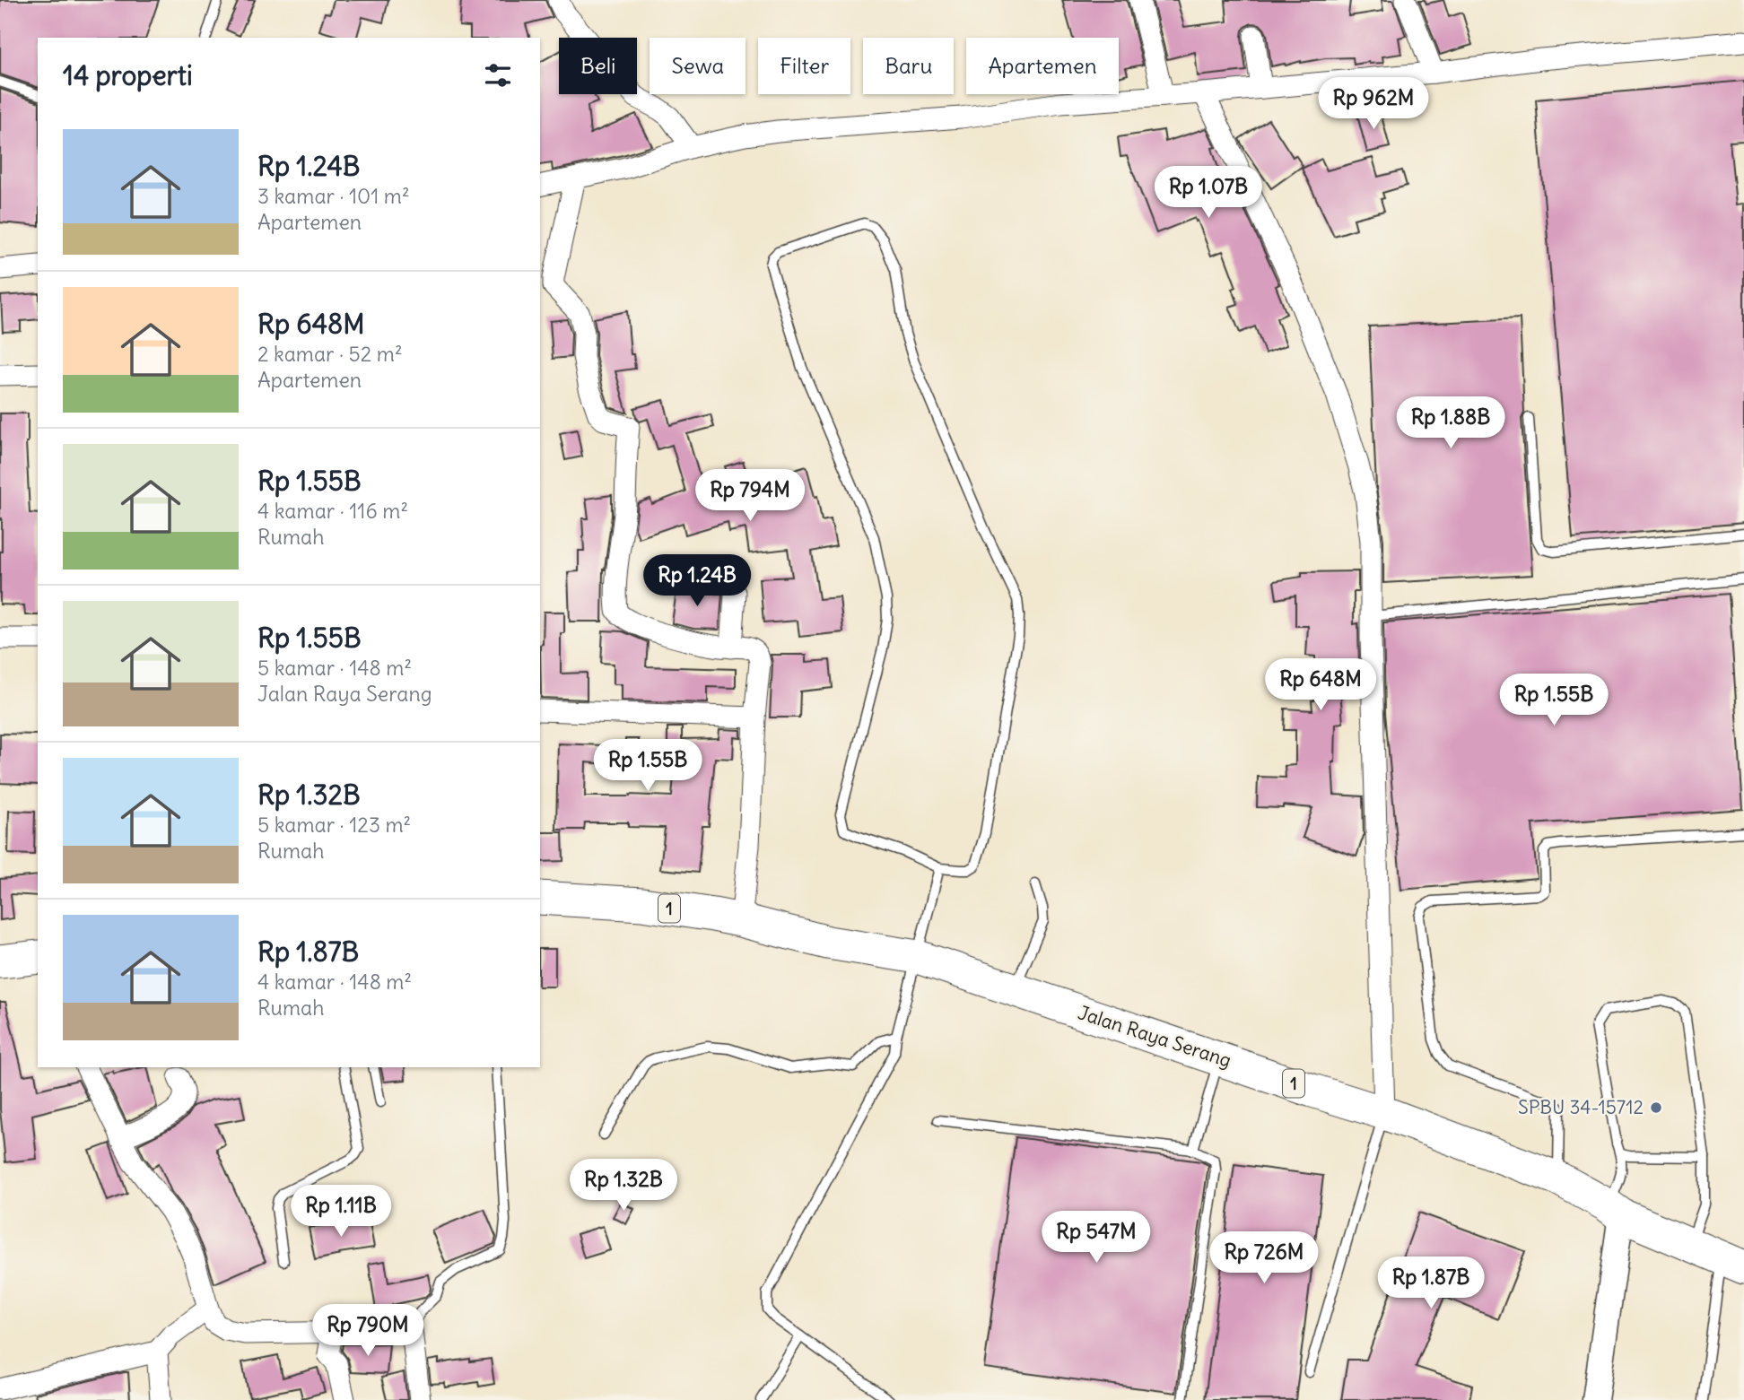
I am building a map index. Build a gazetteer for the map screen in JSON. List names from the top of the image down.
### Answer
{
  "streets": {
    "highway": ["1", "Jalan Raya Serang"]
  },
  "places": ["SPBU 34-15712"],
  "page": {
    "chip": [
      "Beli",
      "Sewa",
      "Filter",
      "Baru",
      "Apartemen"
    ],
    "heading": "14 properti",
    "price": [
      "Rp 962M",
      "Rp 1.07B",
      "Rp 1.88B",
      "Rp 794M",
      "Rp 1.24B",
      "Rp 648M",
      "Rp 1.55B",
      "Rp 1.55B",
      "Rp 1.32B",
      "Rp 1.11B",
      "Rp 547M",
      "Rp 726M",
      "Rp 1.87B",
      "Rp 790M"
    ],
    "list": [
      {
        "name": "Rp 1.24B",
        "note": "3 kamar · 101 m² · Apartemen"
      },
      {
        "name": "Rp 648M",
        "note": "2 kamar · 52 m² · Apartemen"
      },
      {
        "name": "Rp 1.55B",
        "note": "4 kamar · 116 m² · Rumah"
      },
      {
        "name": "Rp 1.55B",
        "note": "5 kamar · 148 m² · Jalan Raya Serang"
      },
      {
        "name": "Rp 1.32B",
        "note": "5 kamar · 123 m² · Rumah"
      },
      {
        "name": "Rp 1.87B",
        "note": "4 kamar · 148 m² · Rumah"
      }
    ]
  }
}
